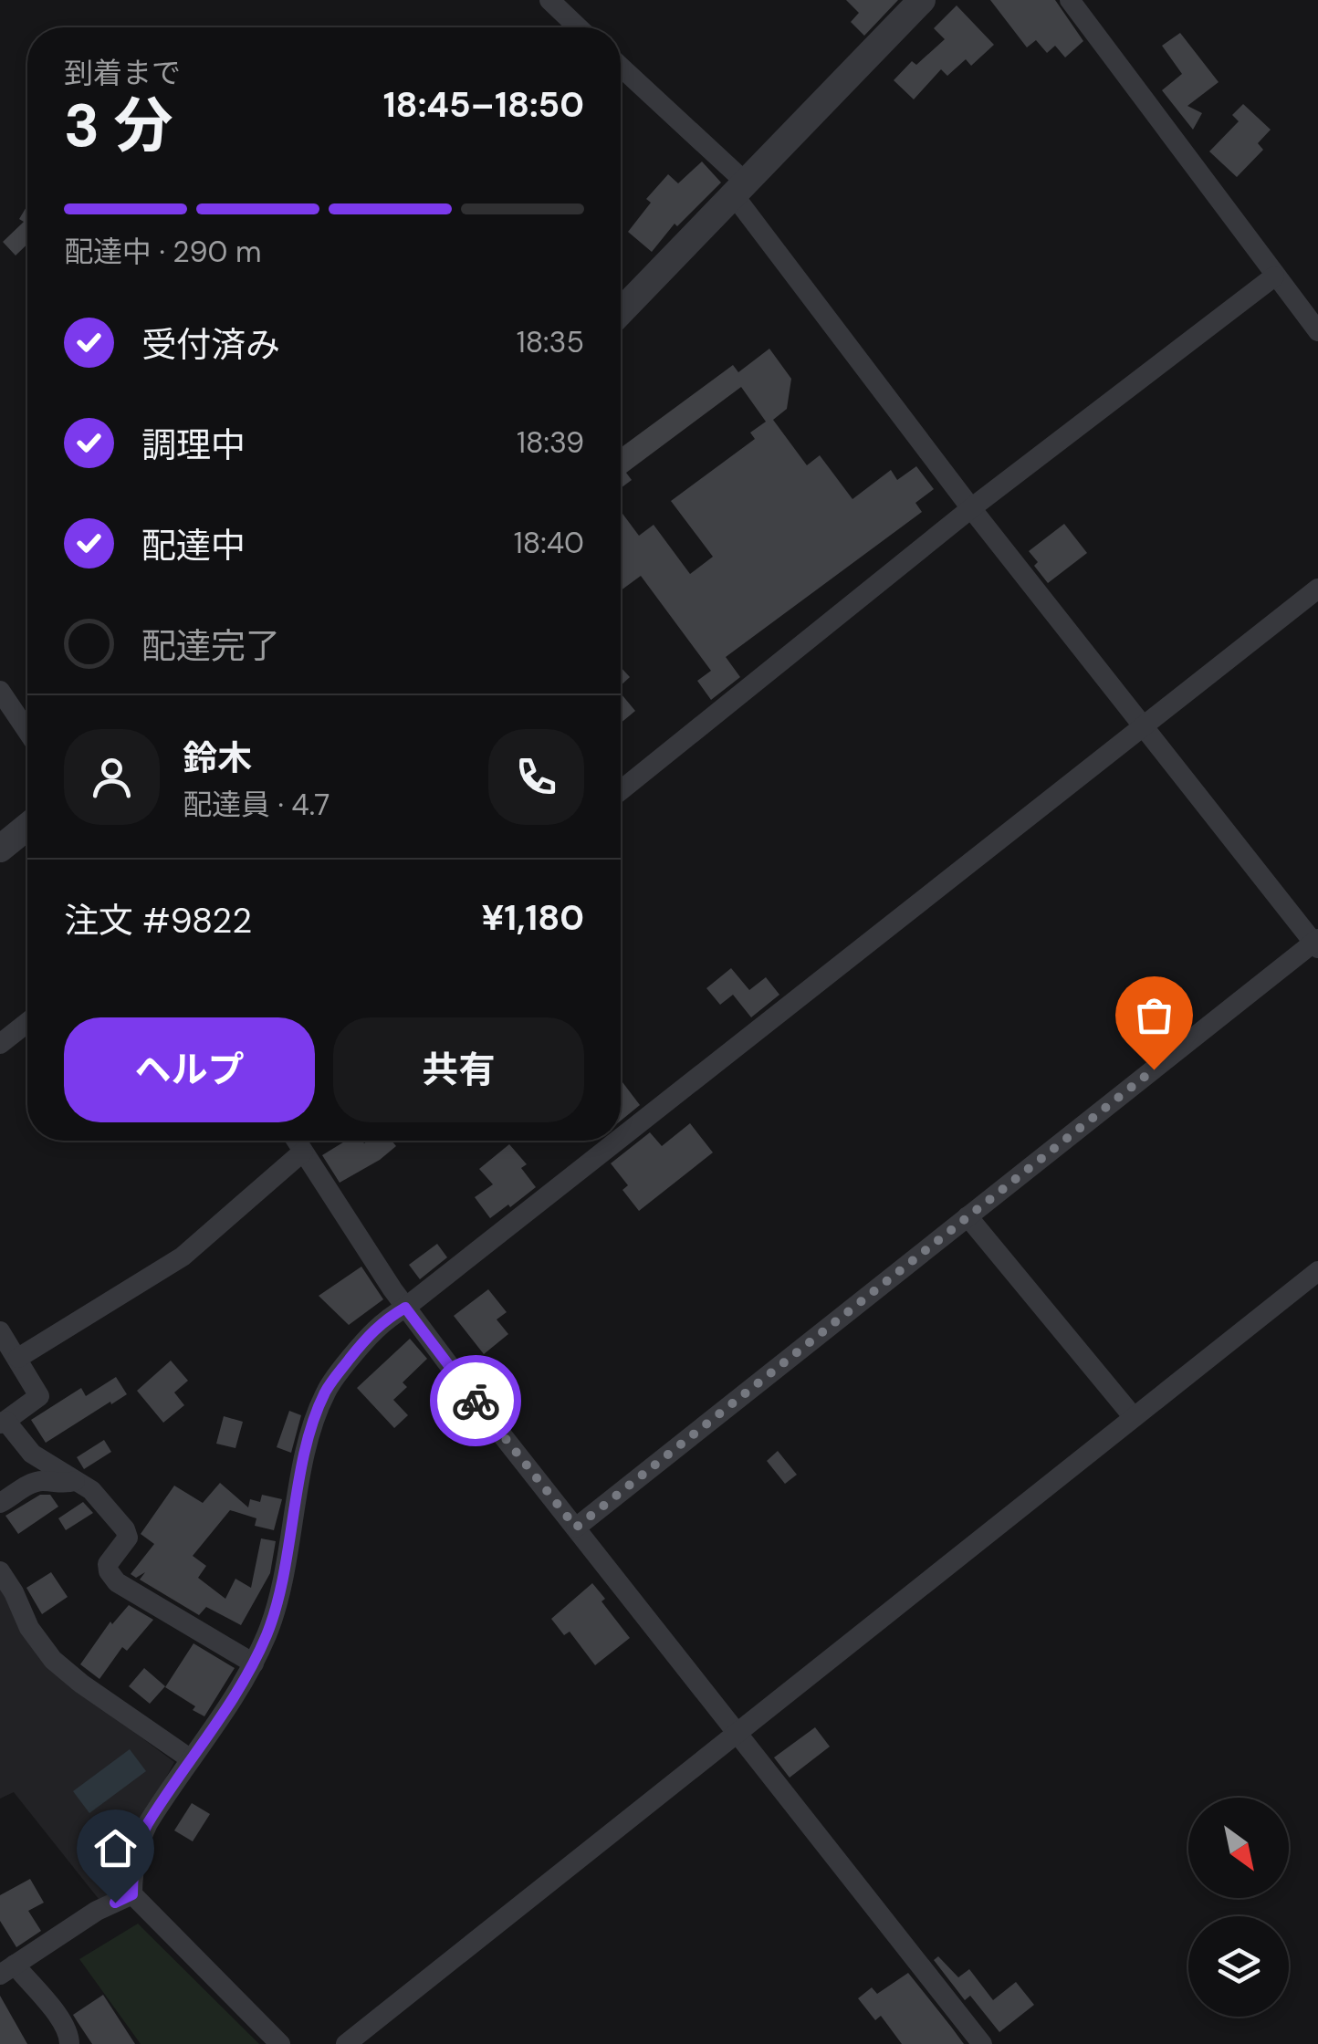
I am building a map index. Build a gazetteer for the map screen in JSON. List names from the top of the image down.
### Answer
{
  "north": "bottom right",
  "page": {
    "heading": ["3 分", "到着まで", "18:45–18:50"],
    "panel": [
      "鈴木",
      "配達員 · 4.7",
      "注文 #9822",
      "¥1,180"
    ],
    "bar": "配達中 · 290 m",
    "list": [
      ["受付済み", "18:35"],
      ["調理中", "18:39"],
      ["配達中", "18:40"],
      "配達完了"
    ],
    "buttons": ["ヘルプ", "共有"]
  }
}
